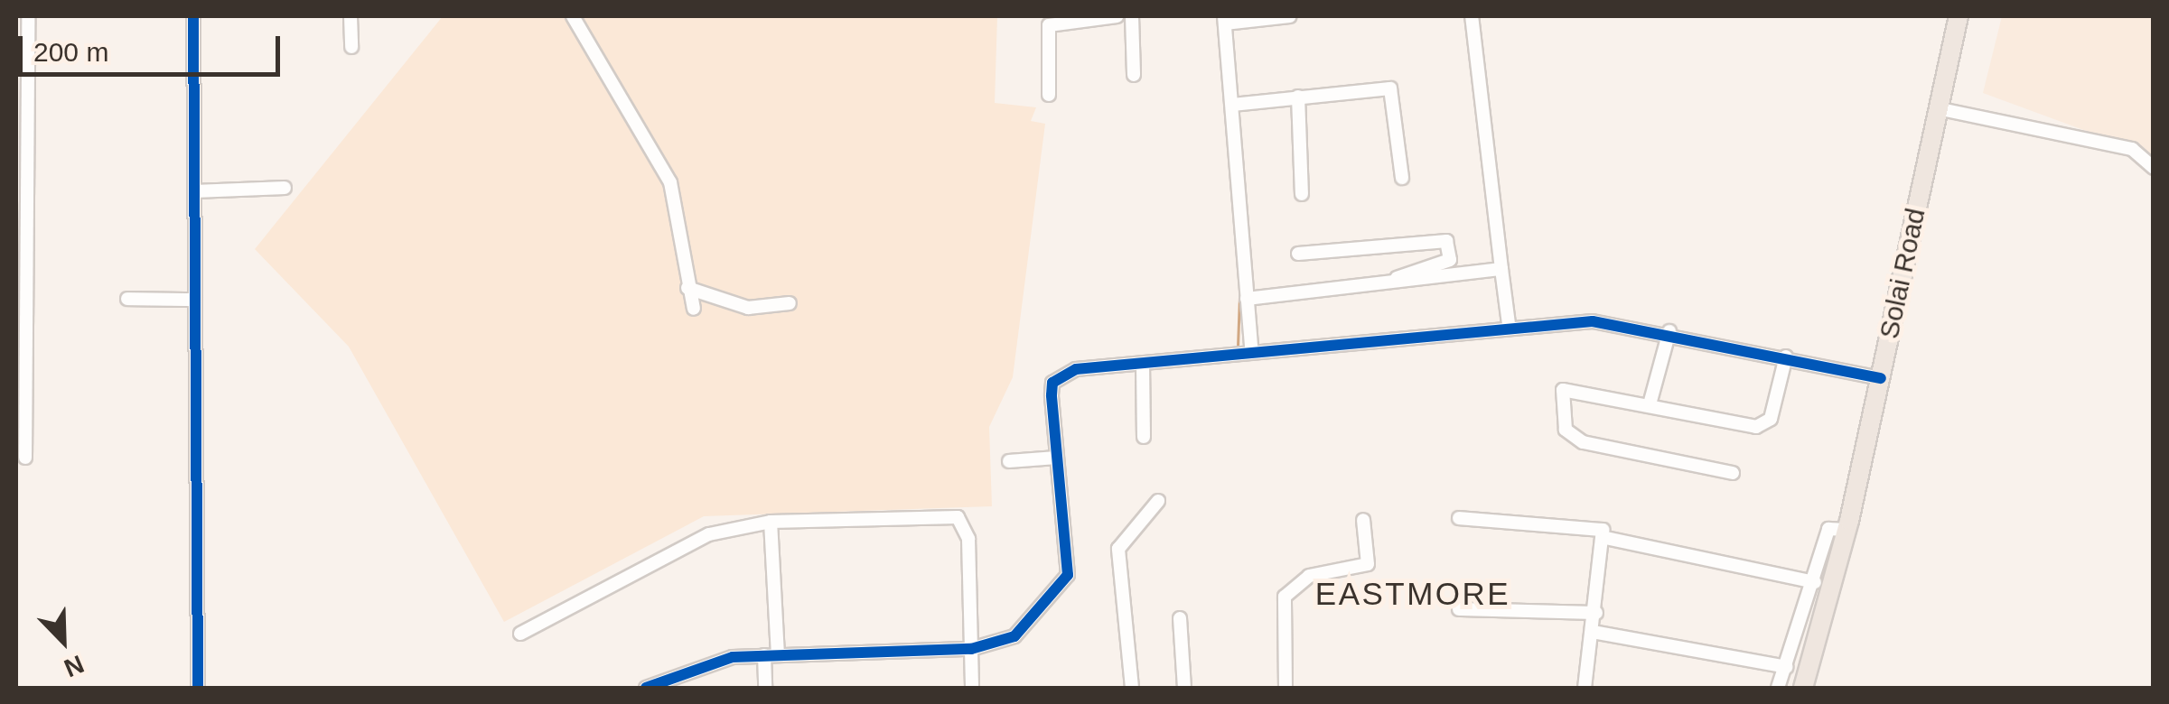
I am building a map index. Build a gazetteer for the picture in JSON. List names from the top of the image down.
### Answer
{
  "streets": {
    "highway": ["Solai Road"]
  },
  "districts": ["EASTMORE"],
  "scale_bar": "200 m",
  "north": "bottom right"
}
